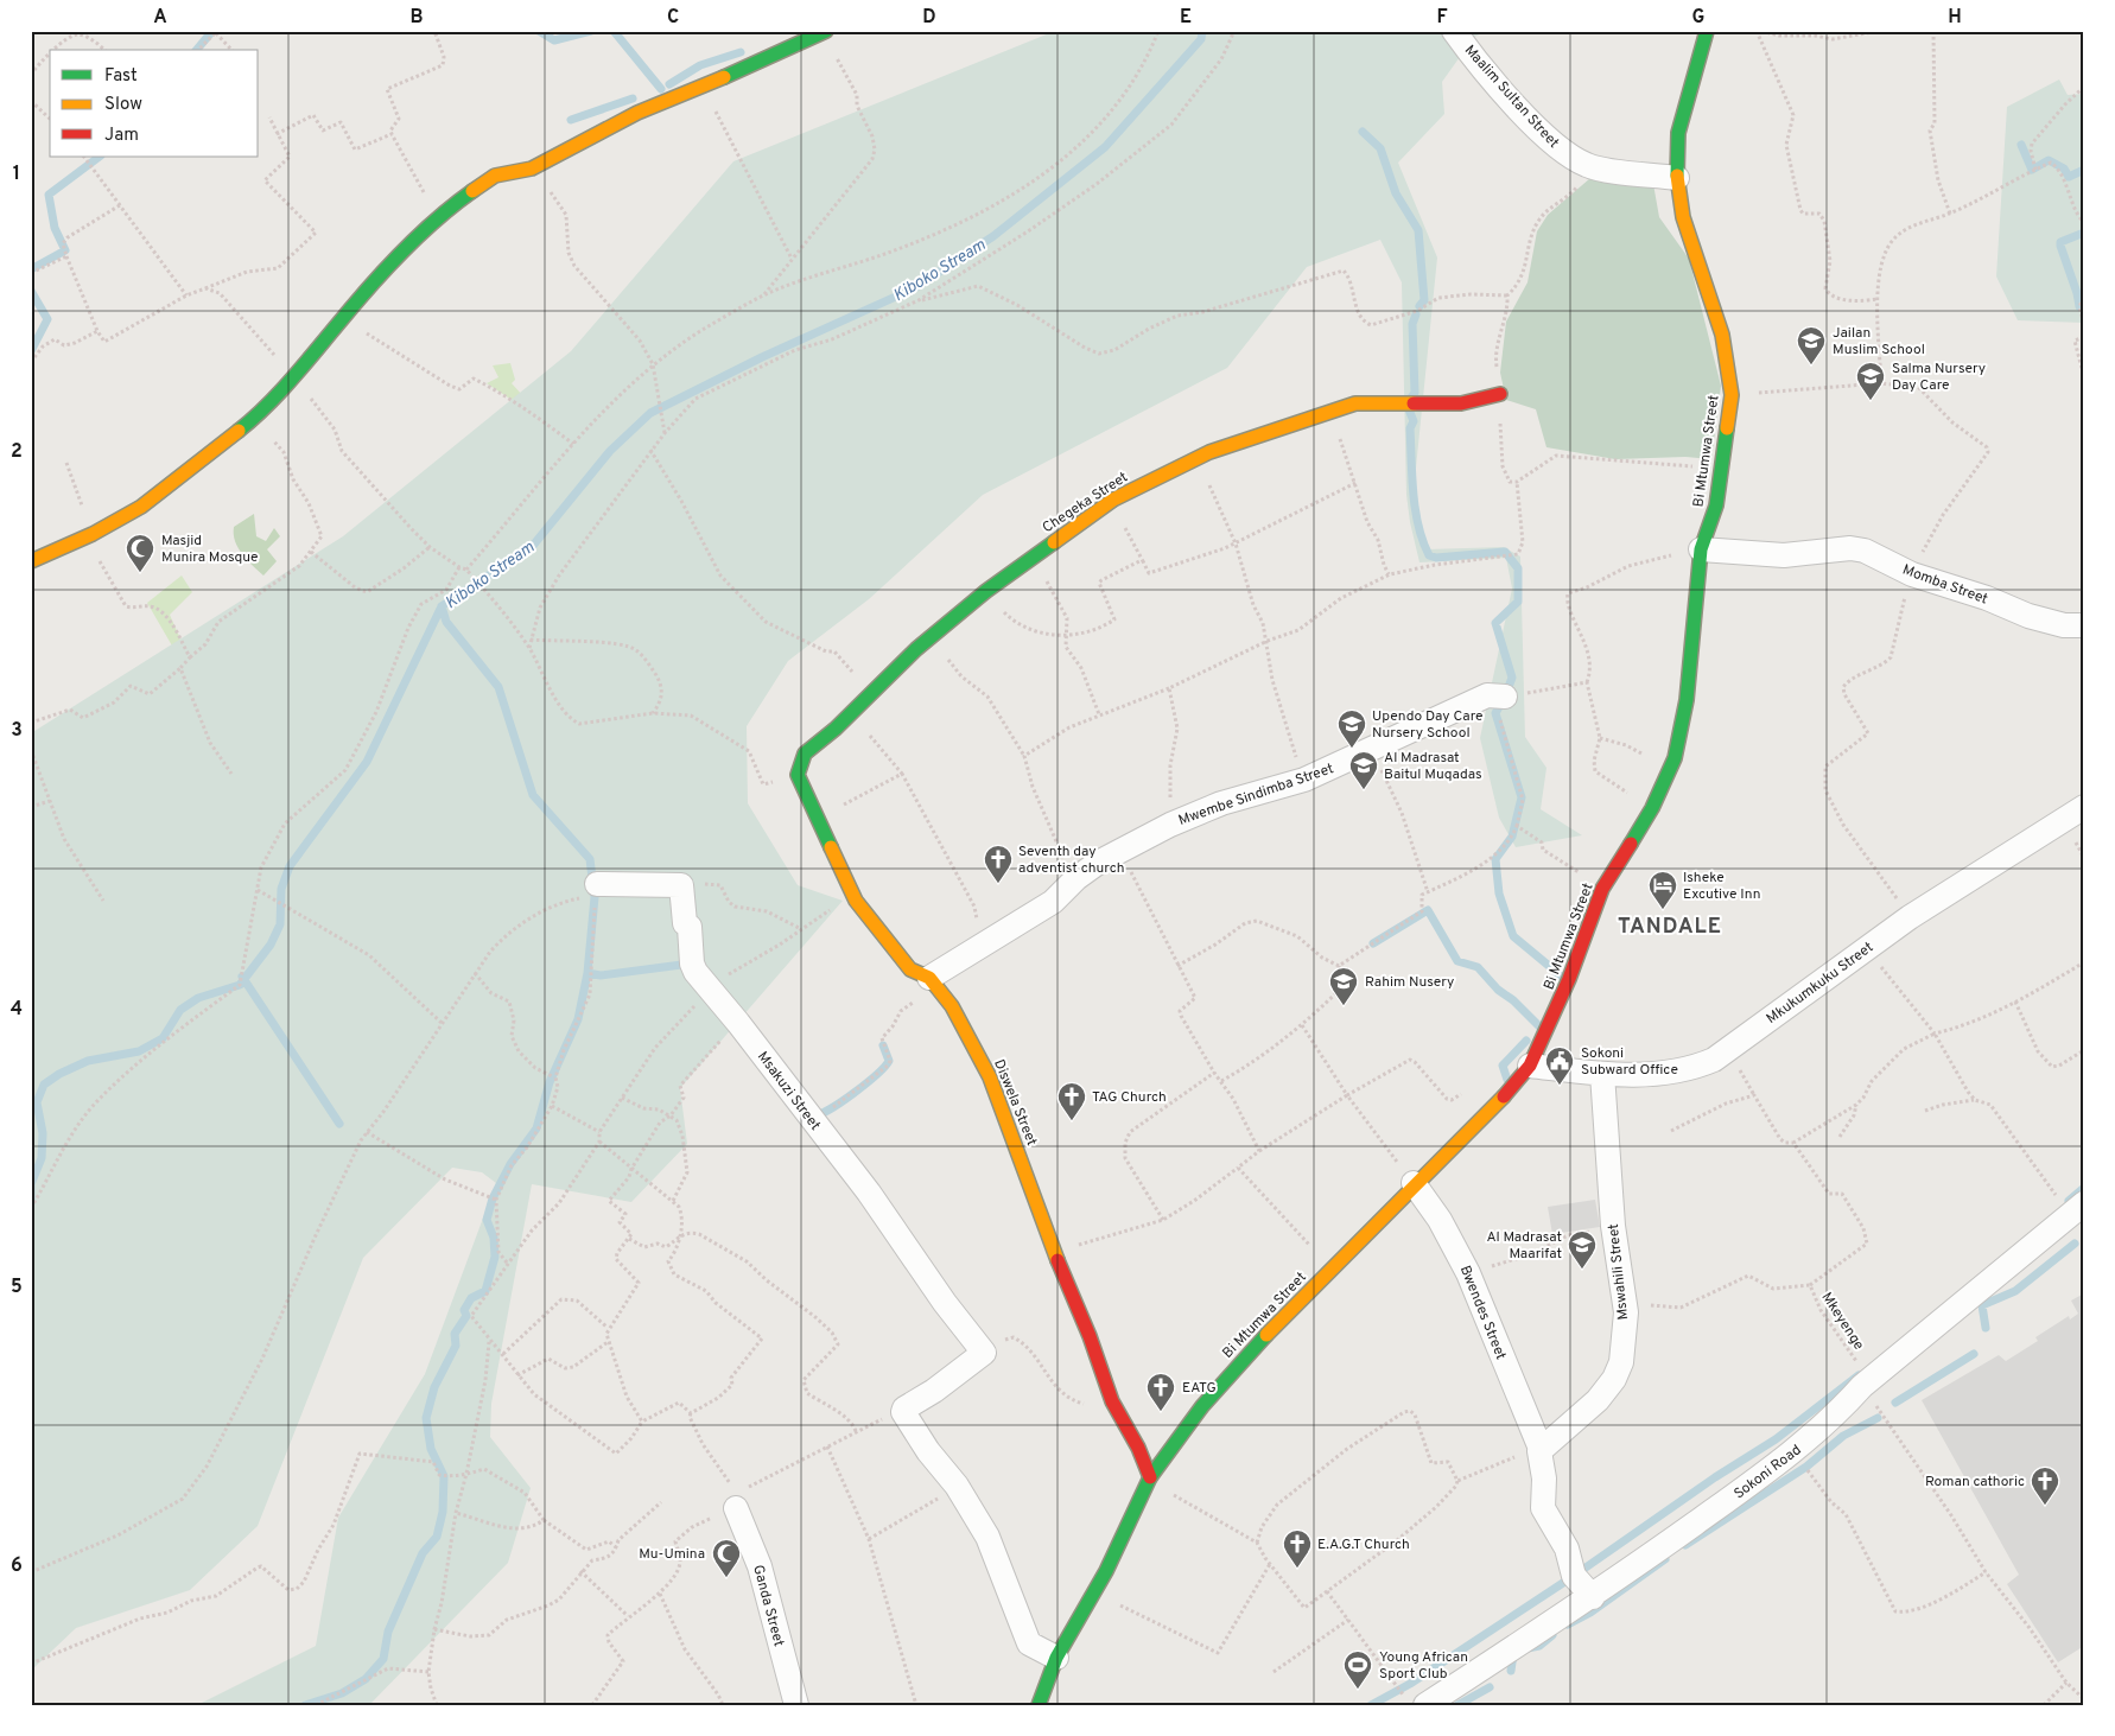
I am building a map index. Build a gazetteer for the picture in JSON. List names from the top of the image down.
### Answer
{
  "streets": {
    "street": [
      "Maalim Sultan Street",
      "Bi Mtumwa Street",
      "Chegeka Street",
      "Momba Street",
      "Mwembe Sindimba Street",
      "Mkukumkuku Street",
      "Msakuzi Street",
      "Diswela Street",
      "Mswahili Street",
      "Bwendes Street",
      "Sokoni Road",
      "Ganda Street"
    ],
    "path": ["Mkeyenge"]
  },
  "crossings": [
    ["Maalim Sultan Street", "Bi Mtumwa Street"],
    ["Bi Mtumwa Street", "Momba Street"],
    ["Bi Mtumwa Street", "Mkukumkuku Street"],
    ["Bi Mtumwa Street", "Diswela Street"],
    ["Bi Mtumwa Street", "Bwendes Street"],
    ["Chegeka Street", "Diswela Street"],
    ["Mwembe Sindimba Street", "Diswela Street"],
    ["Mkukumkuku Street", "Mswahili Street"],
    ["Mswahili Street", "Bwendes Street"],
    ["Mswahili Street", "Mkeyenge"],
    ["Mkeyenge", "Sokoni Road"]
  ],
  "districts": ["TANDALE"],
  "water": ["Kiboko Stream"],
  "places": {
    "school or university": [
      "Jailan Muslim School",
      "Salma Nursery Day Care",
      "Upendo Day Care Nursery School",
      "Al Madrasat Baitul Muqadas",
      "Rahim Nusery",
      "Al Madrasat Maarifat"
    ],
    "mosque": ["Masjid Munira Mosque", "Mu-Umina"],
    "church": [
      "Seventh day adventist church",
      "TAG Church",
      "EATG",
      "Roman cathoric",
      "E.A.G.T Church"
    ],
    "hotel": ["Isheke Excutive Inn"],
    "public building": ["Sokoni Subward Office"],
    "sports": ["Young African Sport Club"]
  },
  "legend": ["Fast", "Slow", "Jam"],
  "grid": {
    "columns": [
      "A",
      "B",
      "C",
      "D",
      "E",
      "F",
      "G",
      "H"
    ],
    "rows": [
      "1",
      "2",
      "3",
      "4",
      "5",
      "6"
    ]
  }
}
